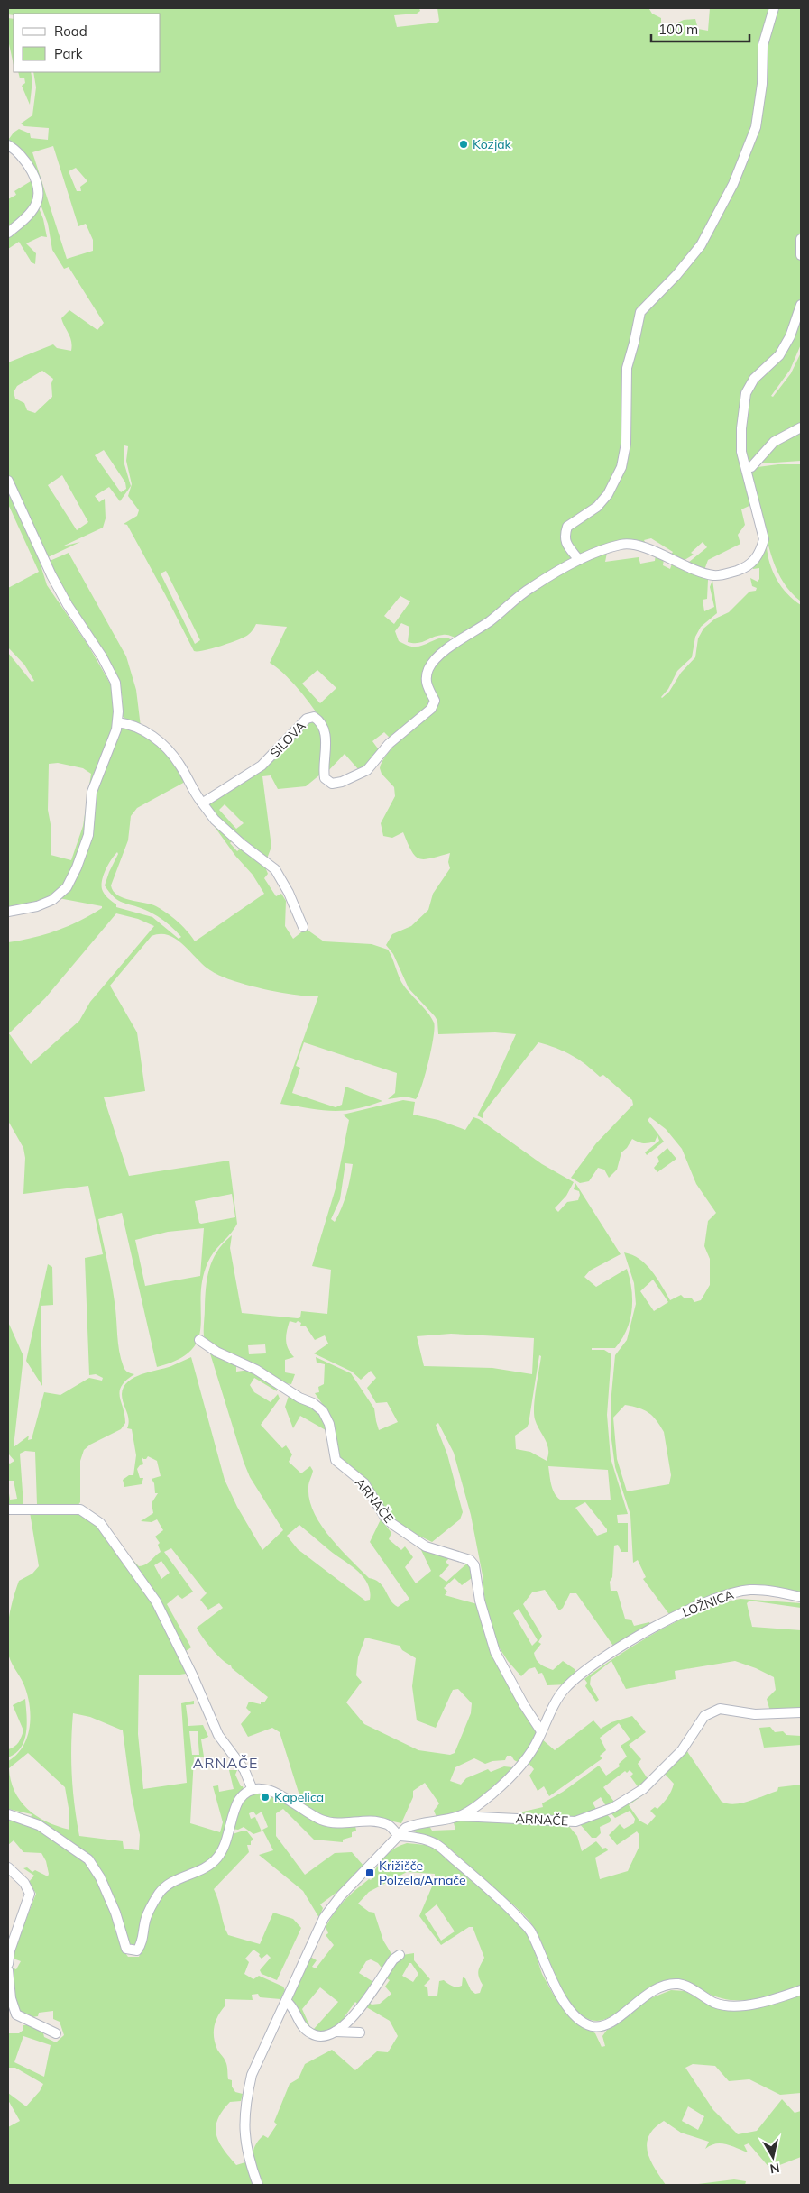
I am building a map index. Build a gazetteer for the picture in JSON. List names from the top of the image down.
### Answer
{
  "streets": {
    "street": ["SILOVA", "ARNAČE", "LOŽNICA"]
  },
  "crossings": [
    ["ARNAČE", "LOŽNICA"]
  ],
  "districts": ["ARNAČE"],
  "places": {
    "other": ["Kozjak", "Kapelica"],
    "transit": ["Križišče Polzela/Arnače"]
  },
  "legend": ["Road", "Park"],
  "scale_bar": "100 m",
  "north": "bottom"
}
